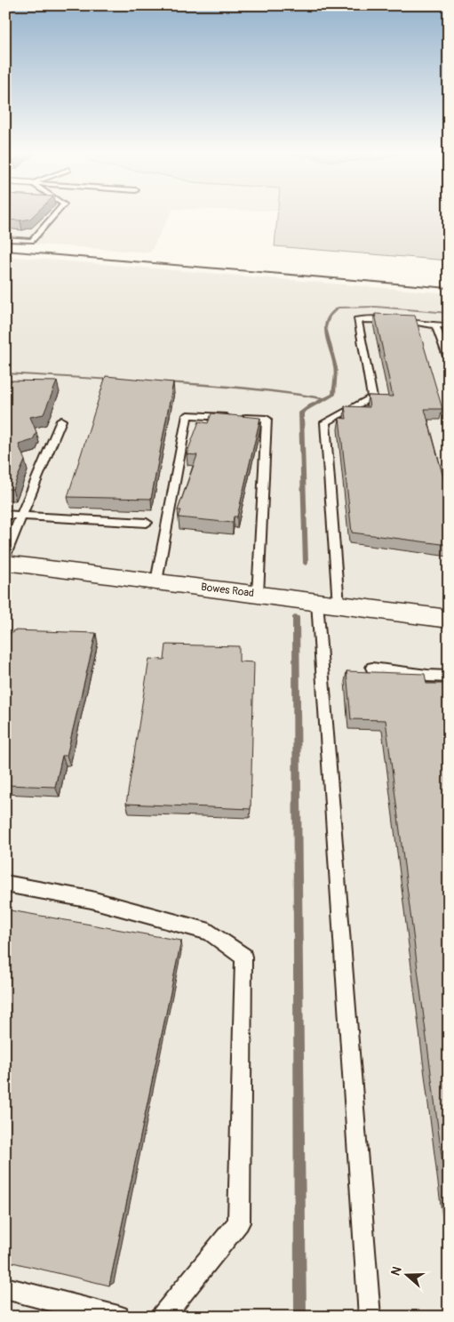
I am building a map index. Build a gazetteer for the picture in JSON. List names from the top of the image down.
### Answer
{
  "streets": {
    "street": ["Bowes Road"]
  },
  "north": "left"
}
